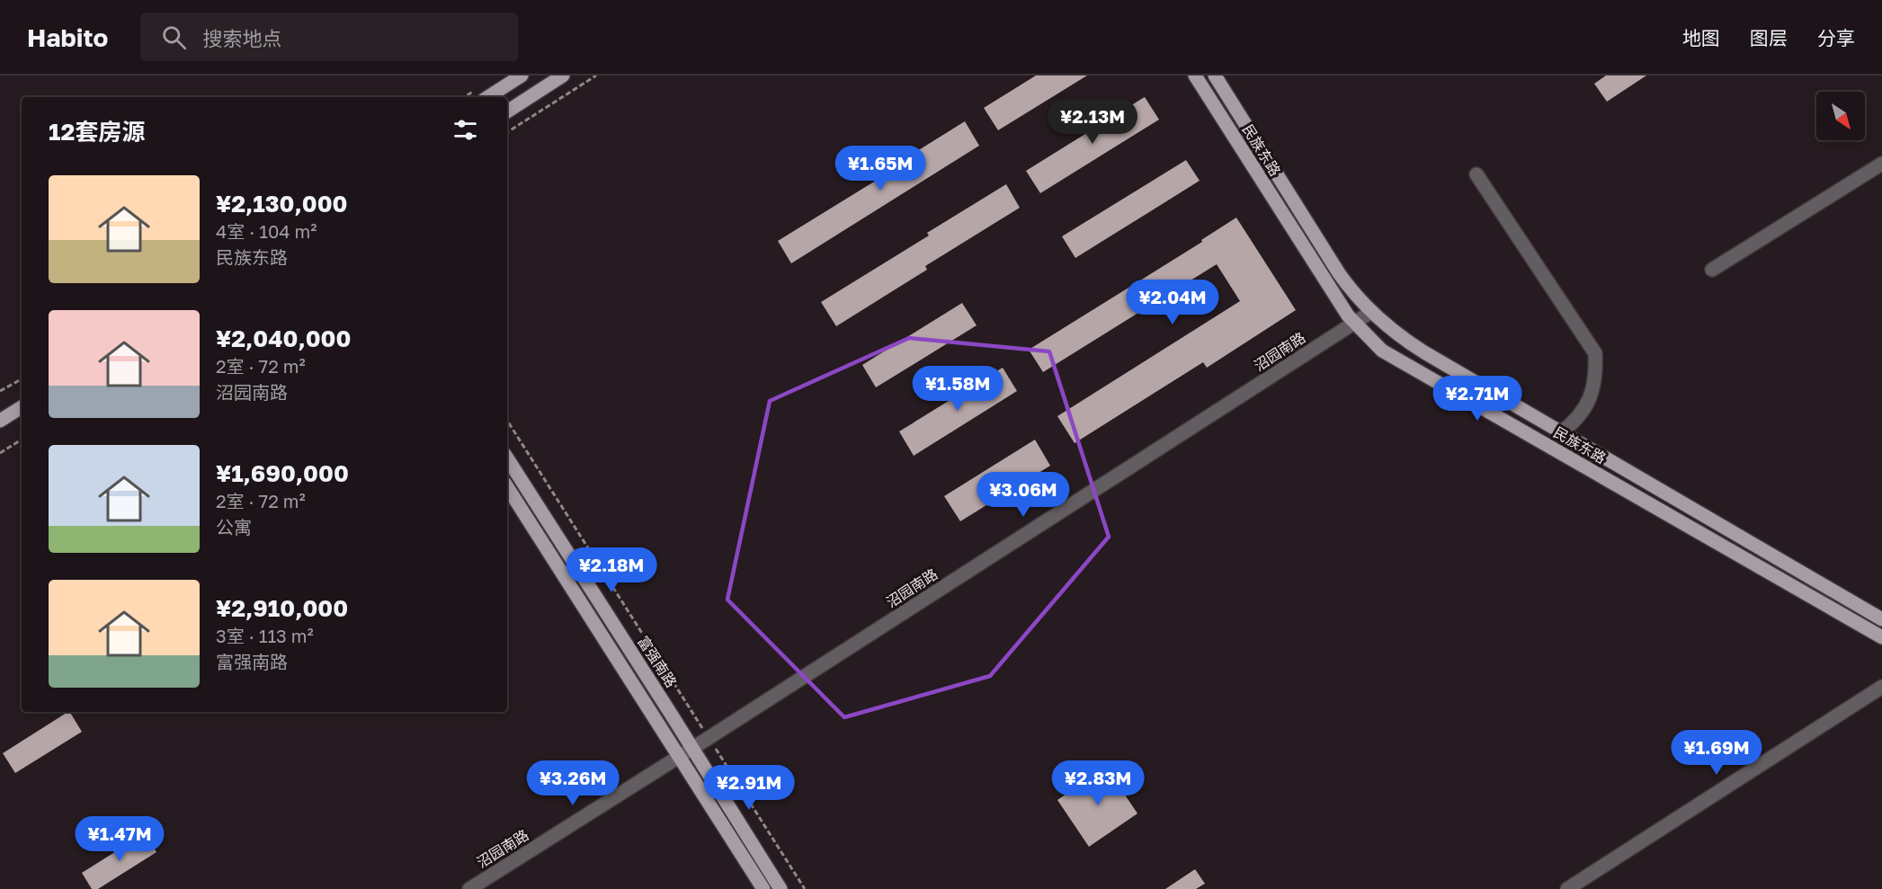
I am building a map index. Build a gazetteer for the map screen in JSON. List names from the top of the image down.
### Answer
{
  "streets": {
    "main road": ["民族东路", "富强南路"],
    "street": ["沼园南路"]
  },
  "crossings": [
    ["民族东路", "沼园南路"],
    ["沼园南路", "富强南路"]
  ],
  "north": "bottom right",
  "page": {
    "header": "Habito",
    "search": "搜索地点",
    "nav": ["地图", "图层", "分享"],
    "heading": "12套房源",
    "price": [
      "¥2.13M",
      "¥1.65M",
      "¥2.04M",
      "¥1.58M",
      "¥2.71M",
      "¥3.06M",
      "¥2.18M",
      "¥1.69M",
      "¥3.26M",
      "¥2.83M",
      "¥2.91M",
      "¥1.47M"
    ],
    "list": [
      {
        "name": "¥2,130,000",
        "note": "4室 · 104 m² · 民族东路"
      },
      {
        "name": "¥2,040,000",
        "note": "2室 · 72 m² · 沼园南路"
      },
      {
        "name": "¥1,690,000",
        "note": "2室 · 72 m² · 公寓"
      },
      {
        "name": "¥2,910,000",
        "note": "3室 · 113 m² · 富强南路"
      }
    ]
  }
}
